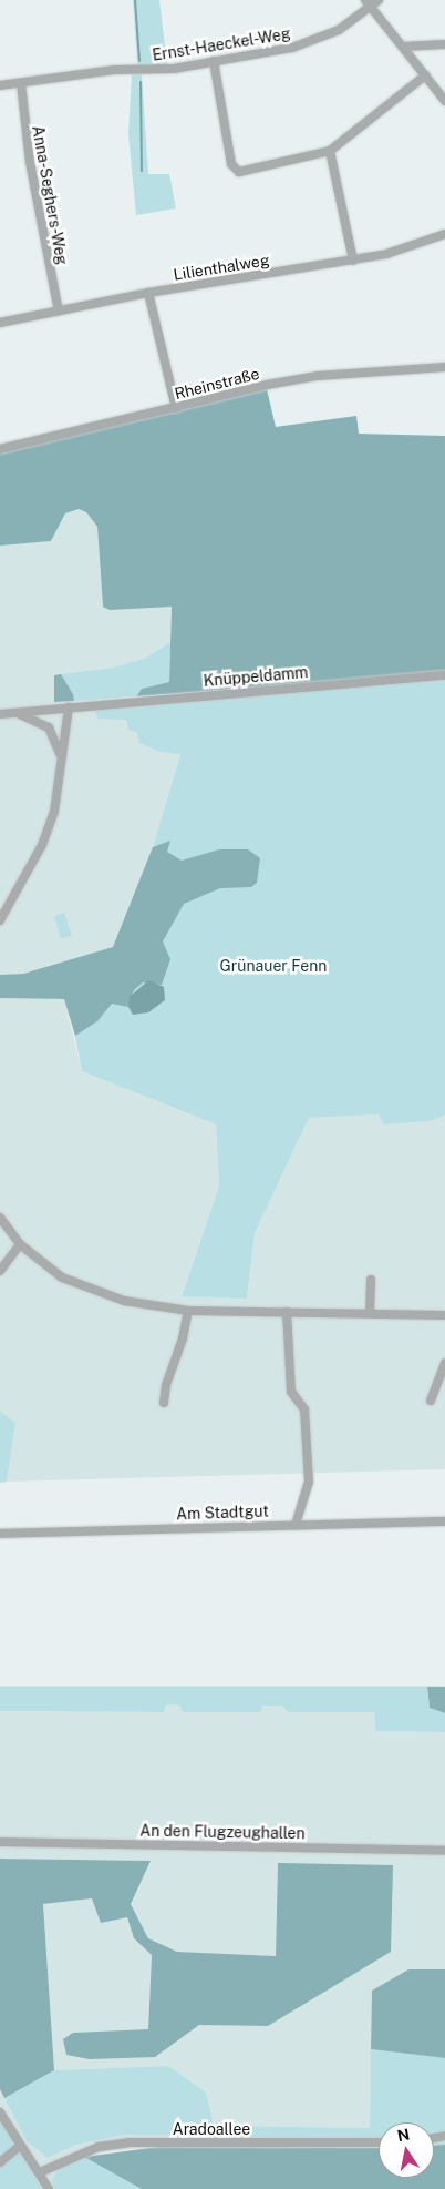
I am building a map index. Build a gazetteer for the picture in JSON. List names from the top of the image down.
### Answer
{
  "streets": {
    "street": [
      "Ernst-Haeckel-Weg",
      "Anna-Seghers-Weg",
      "Lilienthalweg",
      "Rheinstraße",
      "Knüppeldamm",
      "Am Stadtgut",
      "An den Flugzeughallen",
      "Aradoallee"
    ]
  },
  "crossings": [
    ["Ernst-Haeckel-Weg", "Anna-Seghers-Weg"],
    ["Anna-Seghers-Weg", "Lilienthalweg"]
  ],
  "parks": ["Grünauer Fenn"],
  "north": "top"
}
